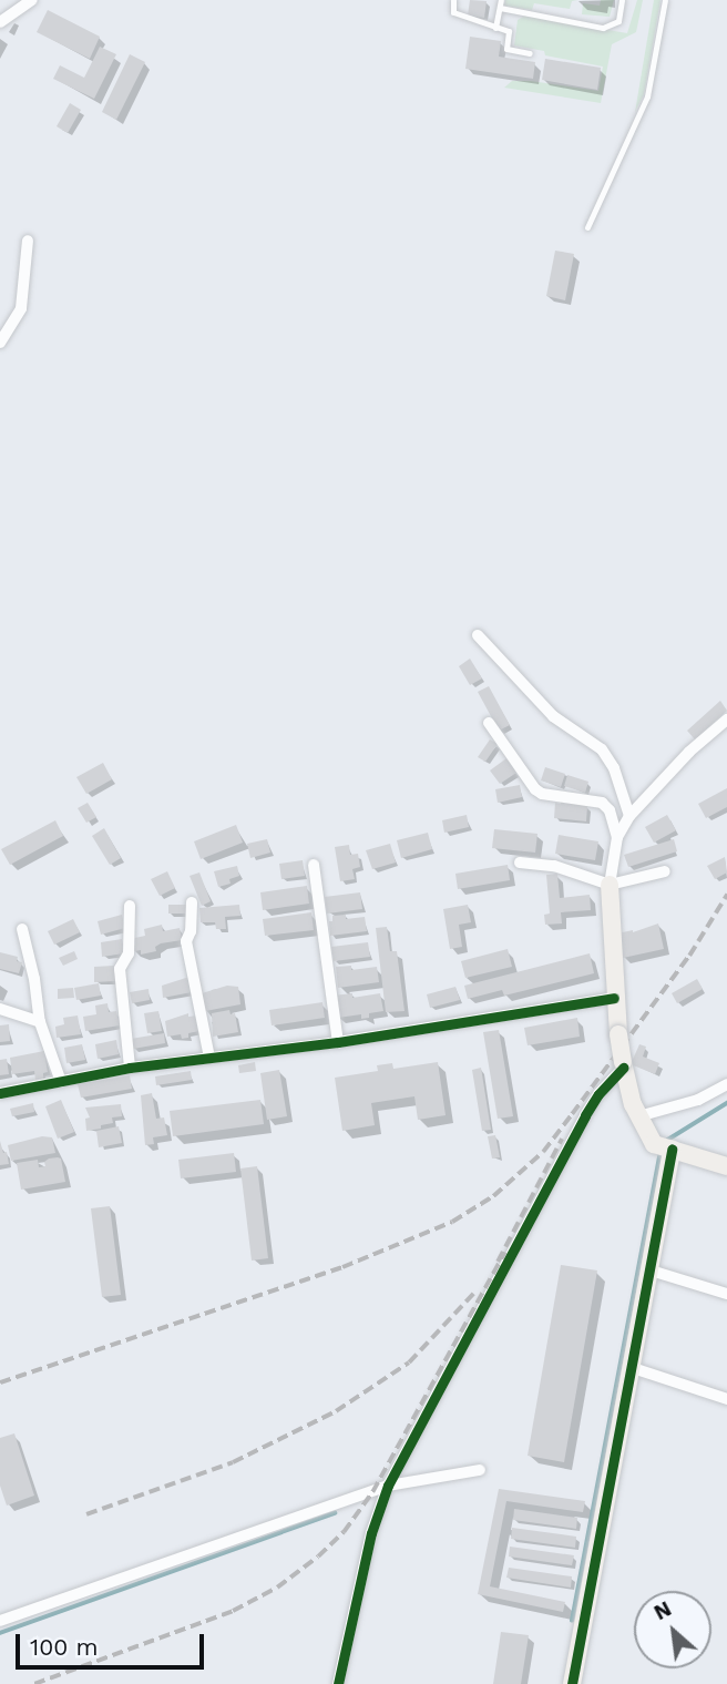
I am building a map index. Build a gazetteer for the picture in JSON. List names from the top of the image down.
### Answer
{
  "scale_bar": "100 m",
  "north": "top left"
}
